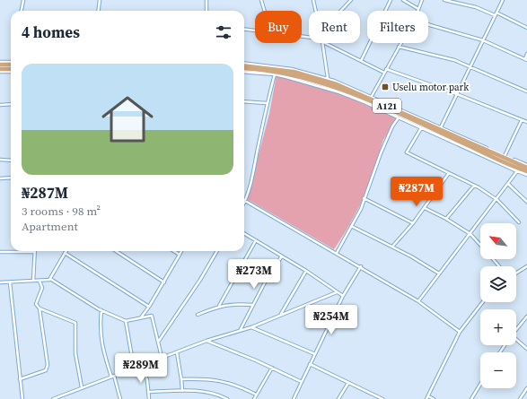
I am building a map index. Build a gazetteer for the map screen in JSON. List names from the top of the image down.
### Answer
{
  "streets": {
    "highway": ["A121"]
  },
  "places": {
    "transit": ["Uselu motor park"]
  },
  "north": "top left",
  "page": {
    "chip": ["Buy", "Rent", "Filters"],
    "heading": "4 homes",
    "list": [
      {
        "name": "₦287M",
        "note": "3 rooms · 98 m² · Apartment"
      }
    ],
    "price": [
      "₦287M",
      "₦273M",
      "₦254M",
      "₦289M"
    ],
    "map_buttons": ["+", "−"]
  }
}
